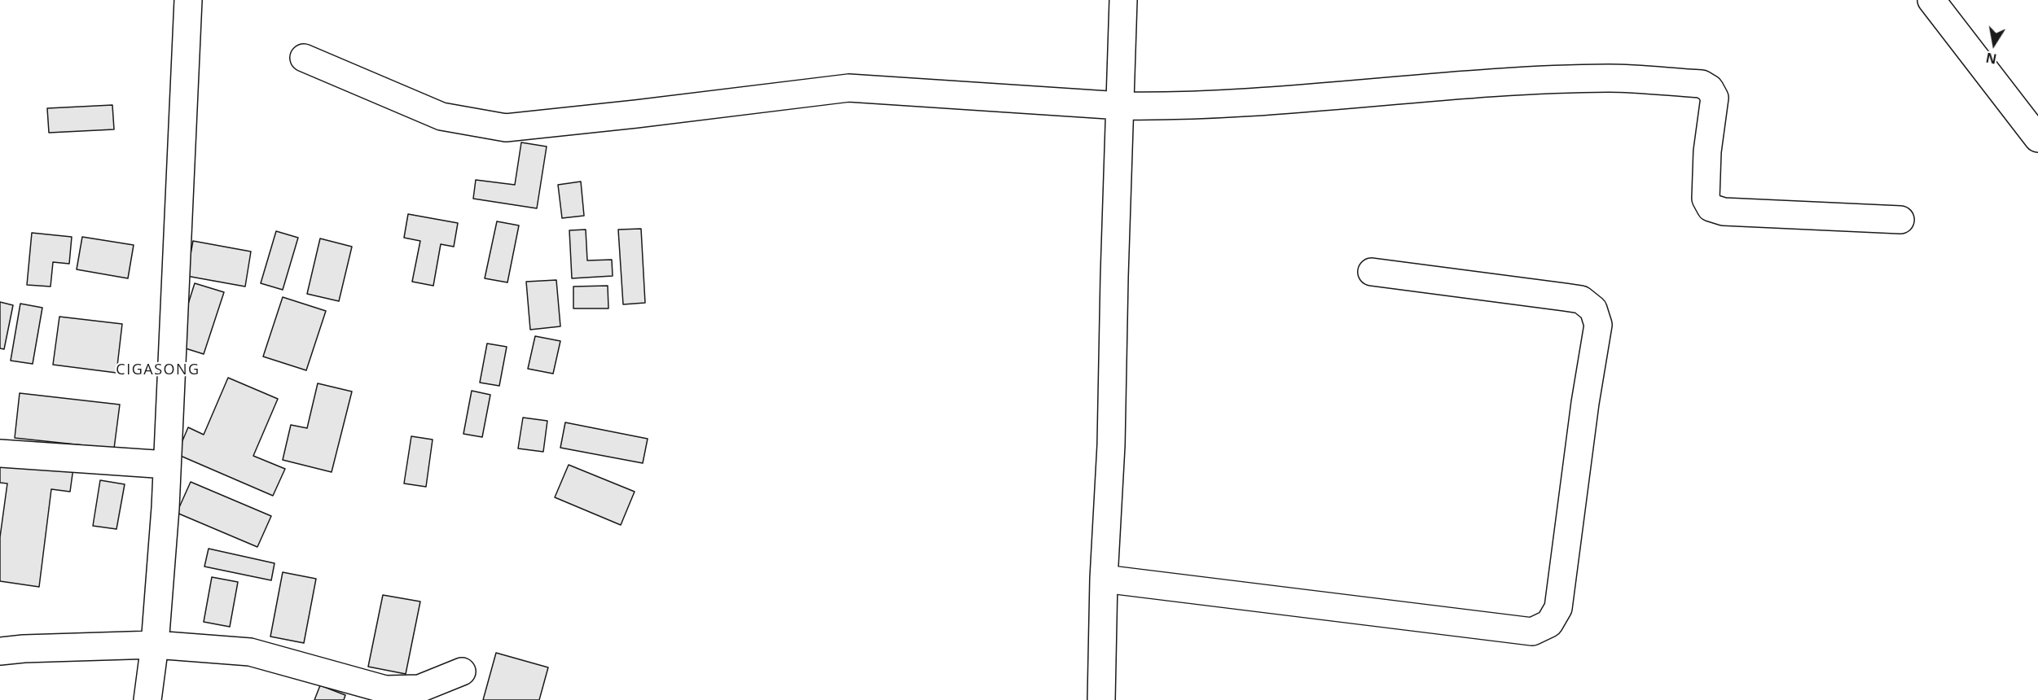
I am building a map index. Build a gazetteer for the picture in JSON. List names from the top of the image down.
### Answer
{
  "districts": ["CIGASONG"],
  "north": "bottom"
}
